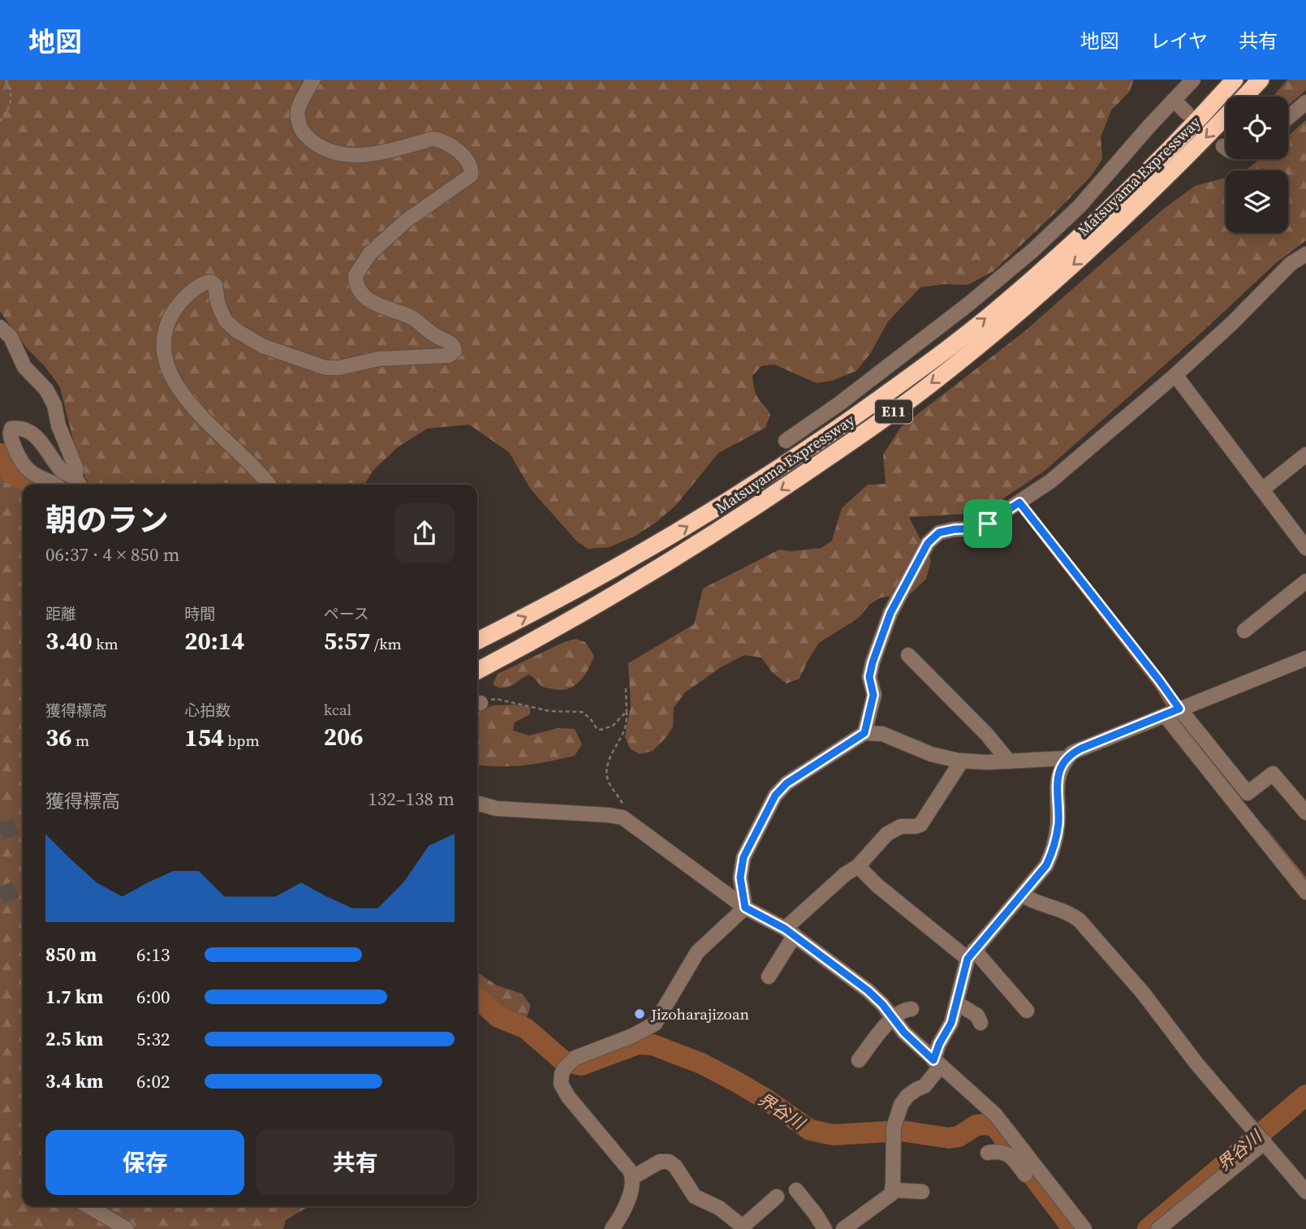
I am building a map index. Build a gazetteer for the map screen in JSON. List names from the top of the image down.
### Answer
{
  "streets": {
    "highway": ["Matsuyama Expressway", "E11"]
  },
  "water": ["界谷川"],
  "places": ["Jizoharajizoan"],
  "page": {
    "header": "地図",
    "nav": ["地図", "レイヤ", "共有"],
    "heading": ["朝のラン", "06:37 · 4 × 850 m"],
    "stats": [
      ["距離", "3.40 km"],
      ["時間", "20:14"],
      ["ペース", "5:57 /km"],
      ["獲得標高", "36 m"],
      ["心拍数", "154 bpm"],
      ["kcal", "206"]
    ],
    "chart": ["獲得標高", "132–138 m"],
    "list": [
      {
        "name": "850 m",
        "note": "6:13"
      },
      {
        "name": "1.7 km",
        "note": "6:00"
      },
      {
        "name": "2.5 km",
        "note": "5:32"
      },
      {
        "name": "3.4 km",
        "note": "6:02"
      }
    ],
    "buttons": ["保存", "共有"]
  }
}
